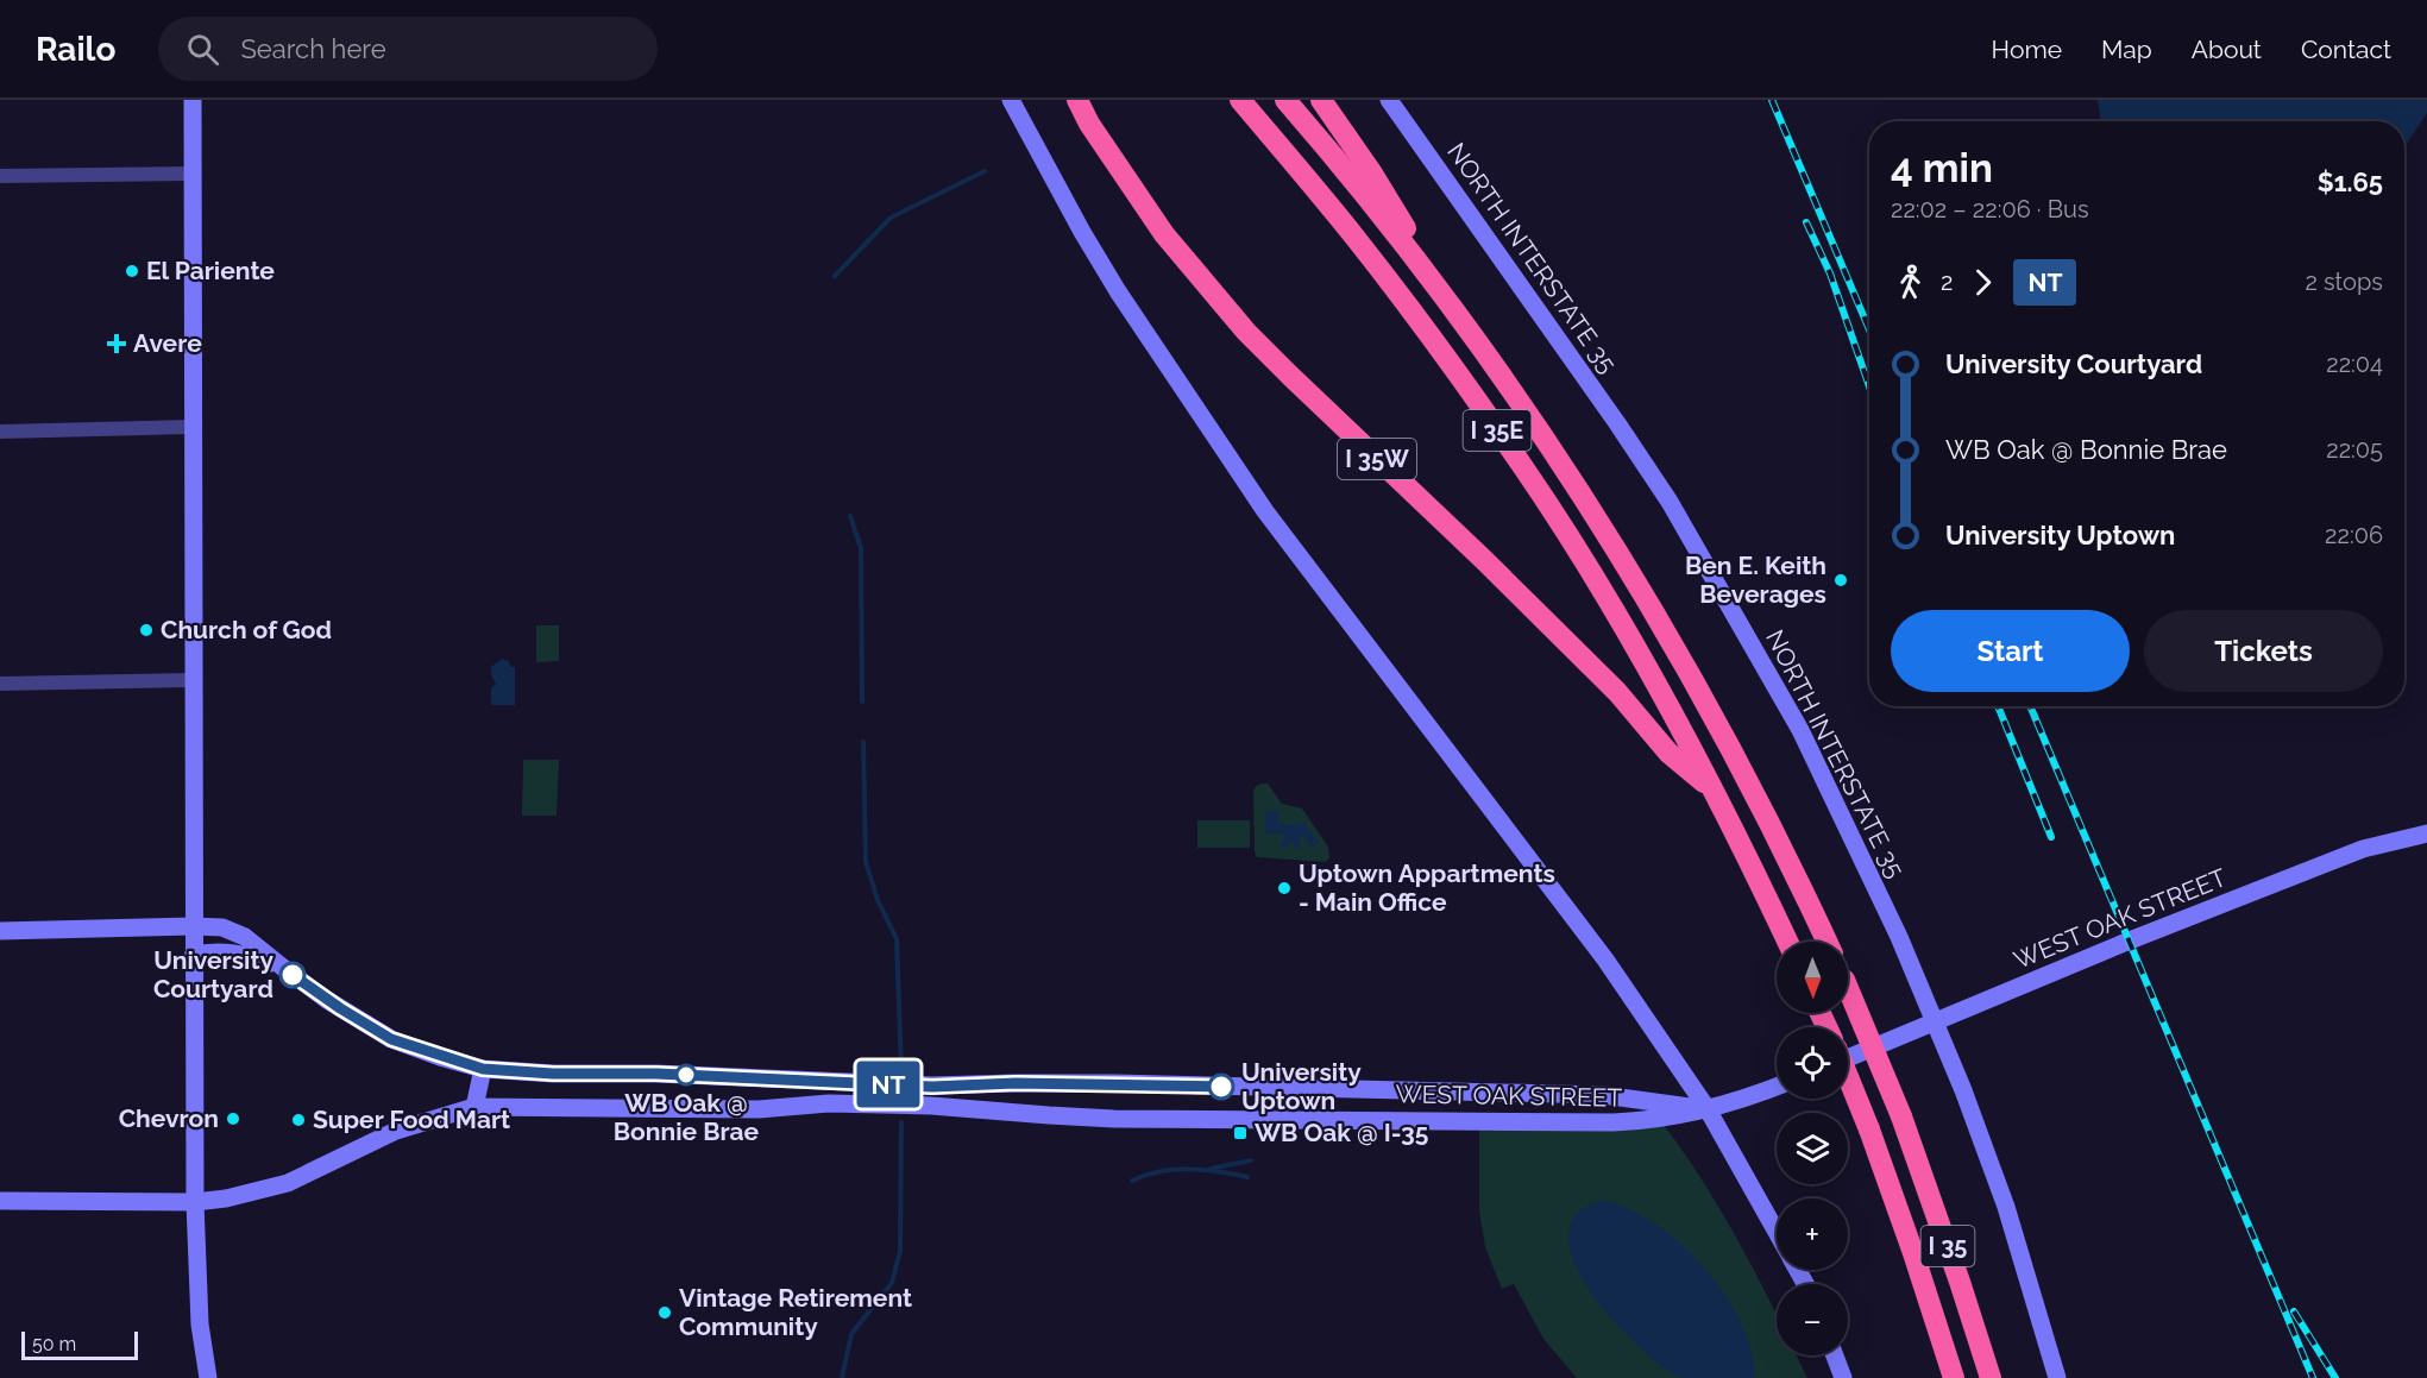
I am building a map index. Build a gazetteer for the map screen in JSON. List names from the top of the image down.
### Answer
{
  "streets": {
    "highway": ["I 35E", "I 35W", "I 35"],
    "main road": ["NORTH INTERSTATE 35", "WEST OAK STREET"]
  },
  "crossings": [
    ["NORTH INTERSTATE 35", "WEST OAK STREET"],
    ["I 35E", "I 35W"]
  ],
  "places": {
    "other": [
      "El Pariente",
      "Ben E. Keith Beverages",
      "Church of God",
      "Uptown Appartments - Main Office",
      "University Courtyard",
      "WB Oak @ Bonnie Brae",
      "University Uptown",
      "Chevron",
      "Super Food Mart",
      "Vintage Retirement Community"
    ],
    "health": ["Avere"],
    "transit": ["WB Oak @ I-35"]
  },
  "lines": ["bus line NT"],
  "scale_bar": "50 m",
  "north": "bottom",
  "page": {
    "header": "Railo",
    "search": "Search here",
    "nav": [
      "Home",
      "Map",
      "About",
      "Contact"
    ],
    "on_map": "NT",
    "heading": ["4 min", "22:02 – 22:06 · Bus", "$1.65"],
    "legs": ["2", "NT", "2 stops"],
    "list": [
      {
        "name": "University Courtyard",
        "value": "22:04"
      },
      {
        "name": "WB Oak @ Bonnie Brae",
        "value": "22:05"
      },
      {
        "name": "University Uptown",
        "value": "22:06"
      }
    ],
    "buttons": ["Start", "Tickets"],
    "map_buttons": ["+", "−"],
    "scale": "50 m"
  }
}
